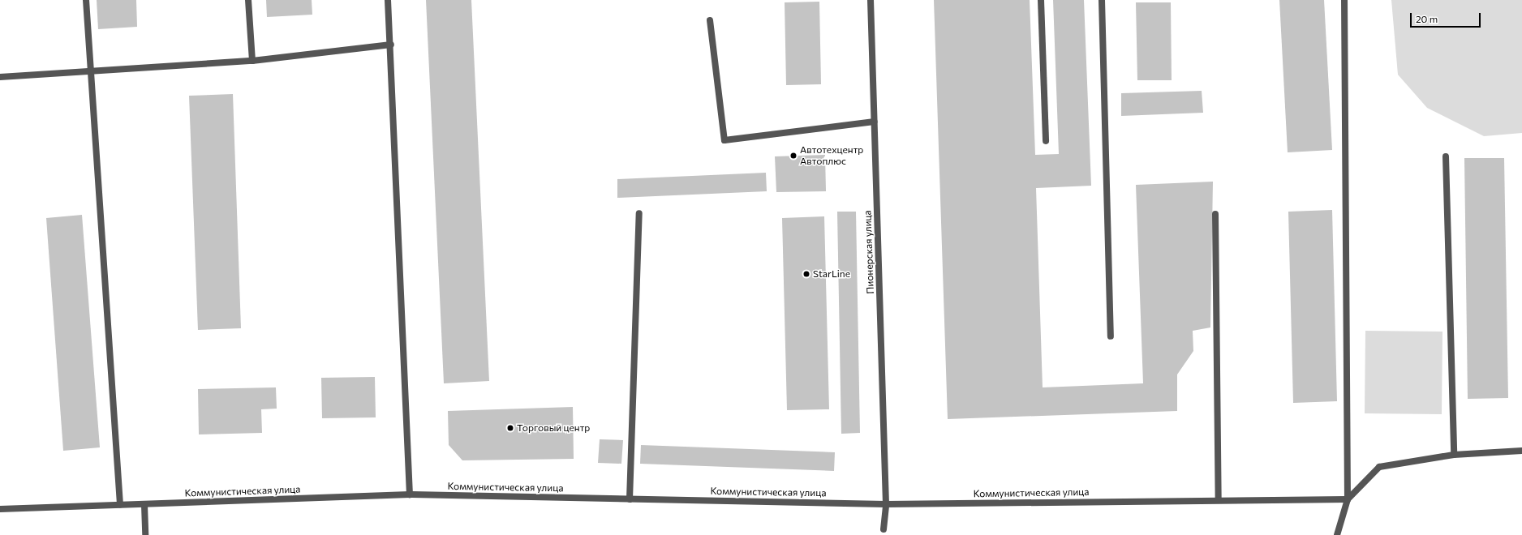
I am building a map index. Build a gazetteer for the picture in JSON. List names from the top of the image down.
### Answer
{
  "streets": {
    "street": ["Пионерская улица", "Коммунистическая улица"]
  },
  "crossings": [
    ["Пионерская улица", "Коммунистическая улица"]
  ],
  "places": ["Автотехцентр Автоплюс", "StarLine", "Торговый центр"],
  "scale_bar": "20 m"
}
